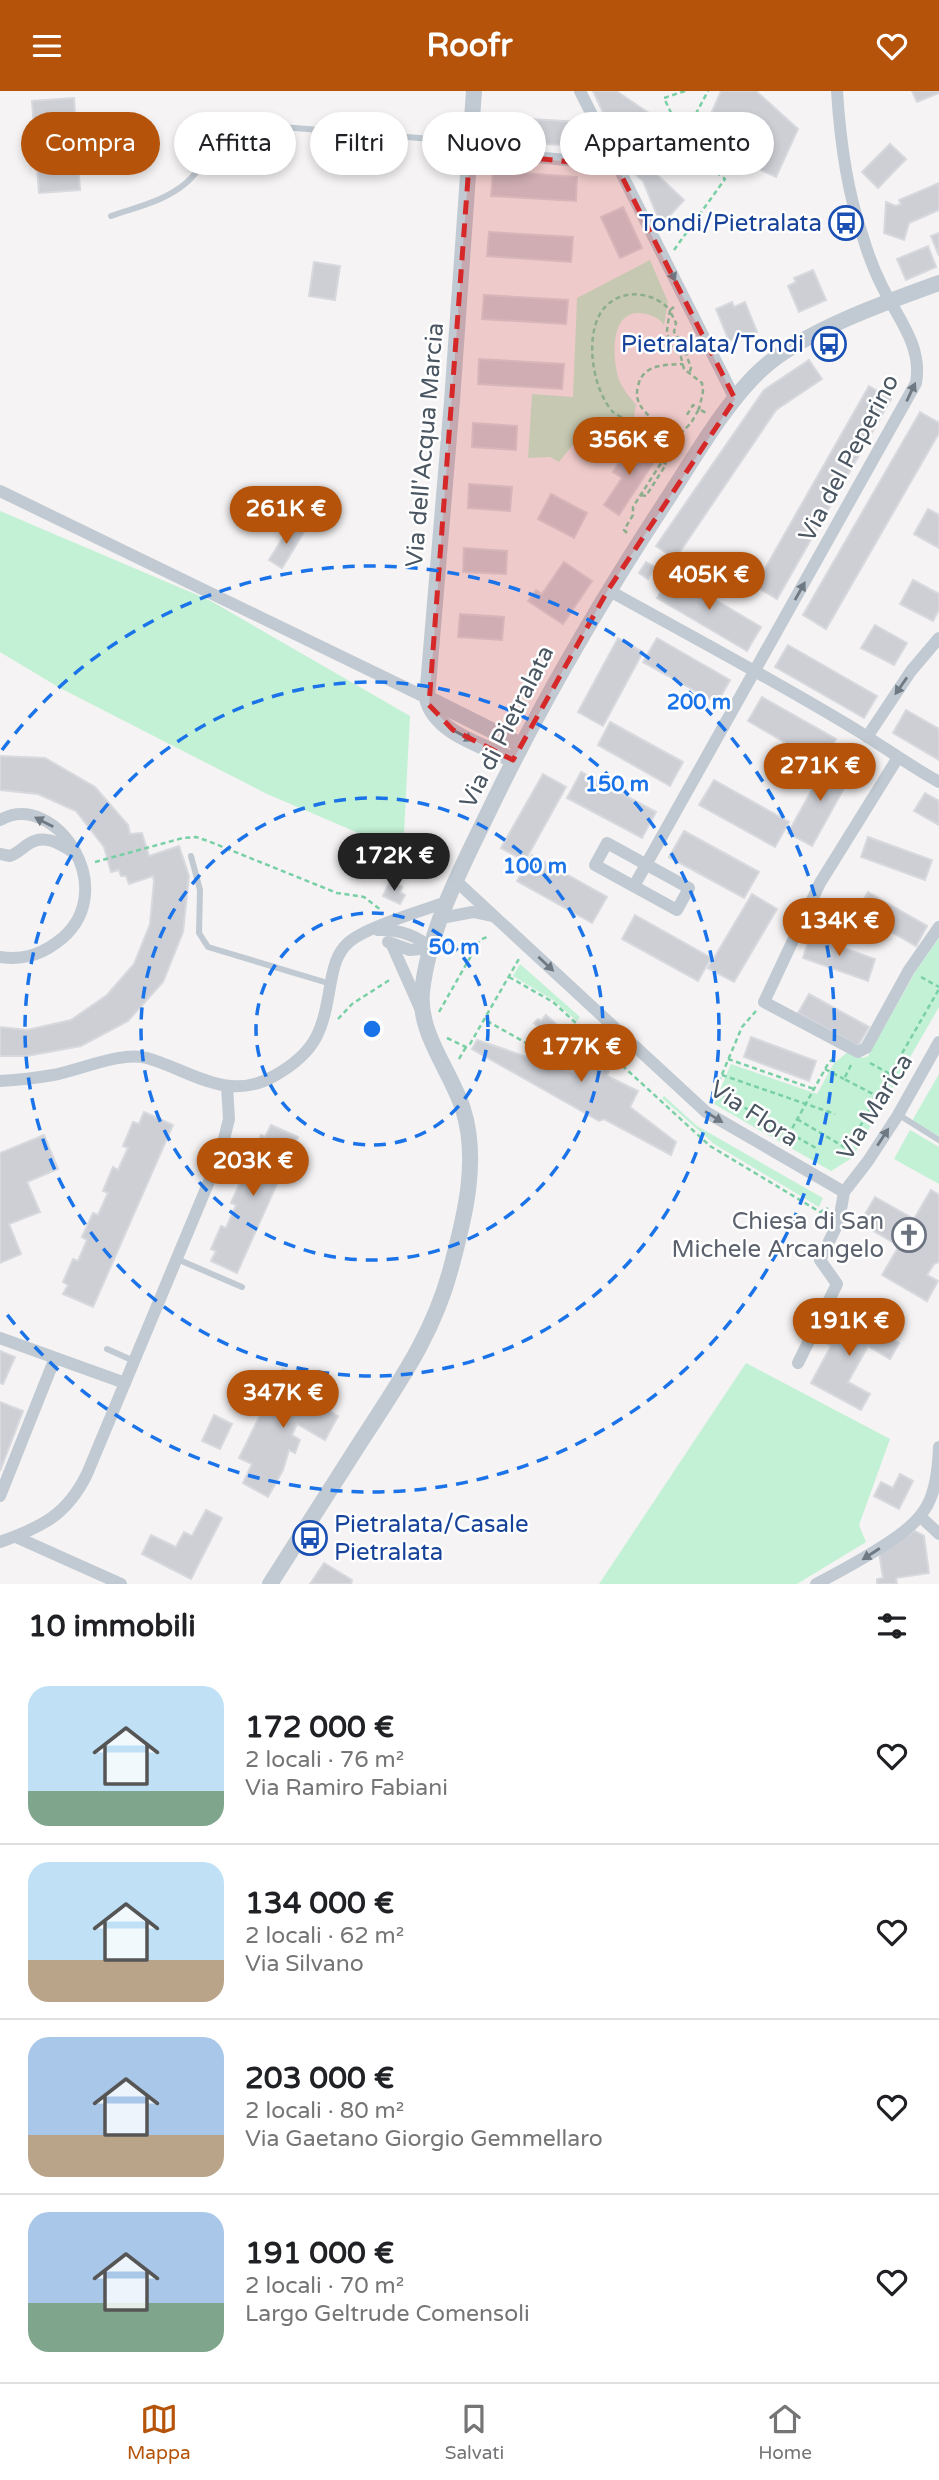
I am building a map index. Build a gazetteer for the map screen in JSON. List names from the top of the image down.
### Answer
{
  "streets": {
    "street": [
      "Via dell'Acqua Marcia",
      "Via del Peperino",
      "Via di Pietralata",
      "Via Marica",
      "Via Flora"
    ]
  },
  "crossings": [
    ["Via del Peperino", "Via di Pietralata"],
    ["Via di Pietralata", "Via Flora"],
    ["Via Marica", "Via Flora"]
  ],
  "one_way": ["Via del Peperino", "Via Flora"],
  "places": {
    "bus stop": ["Tondi/Pietralata", "Pietralata/Tondi", "Pietralata/Casale Pietralata"],
    "church": ["Chiesa di San Michele Arcangelo"]
  },
  "page": {
    "header": "Roofr",
    "chip": [
      "Compra",
      "Affitta",
      "Filtri",
      "Nuovo",
      "Appartamento"
    ],
    "price": [
      "356K €",
      "261K €",
      "405K €",
      "271K €",
      "172K €",
      "134K €",
      "177K €",
      "203K €",
      "191K €",
      "347K €"
    ],
    "heading": "10 immobili",
    "list": [
      {
        "name": "172 000 €",
        "note": "2 locali · 76 m² · Via Ramiro Fabiani"
      },
      {
        "name": "134 000 €",
        "note": "2 locali · 62 m² · Via Silvano"
      },
      {
        "name": "203 000 €",
        "note": "2 locali · 80 m² · Via Gaetano Giorgio Gemmellaro"
      },
      {
        "name": "191 000 €",
        "note": "2 locali · 70 m² · Largo Geltrude Comensoli"
      }
    ],
    "tabs": ["Mappa", "Salvati", "Home"]
  },
  "rings": [
    "200 m",
    "150 m",
    "100 m",
    "50 m"
  ]
}
